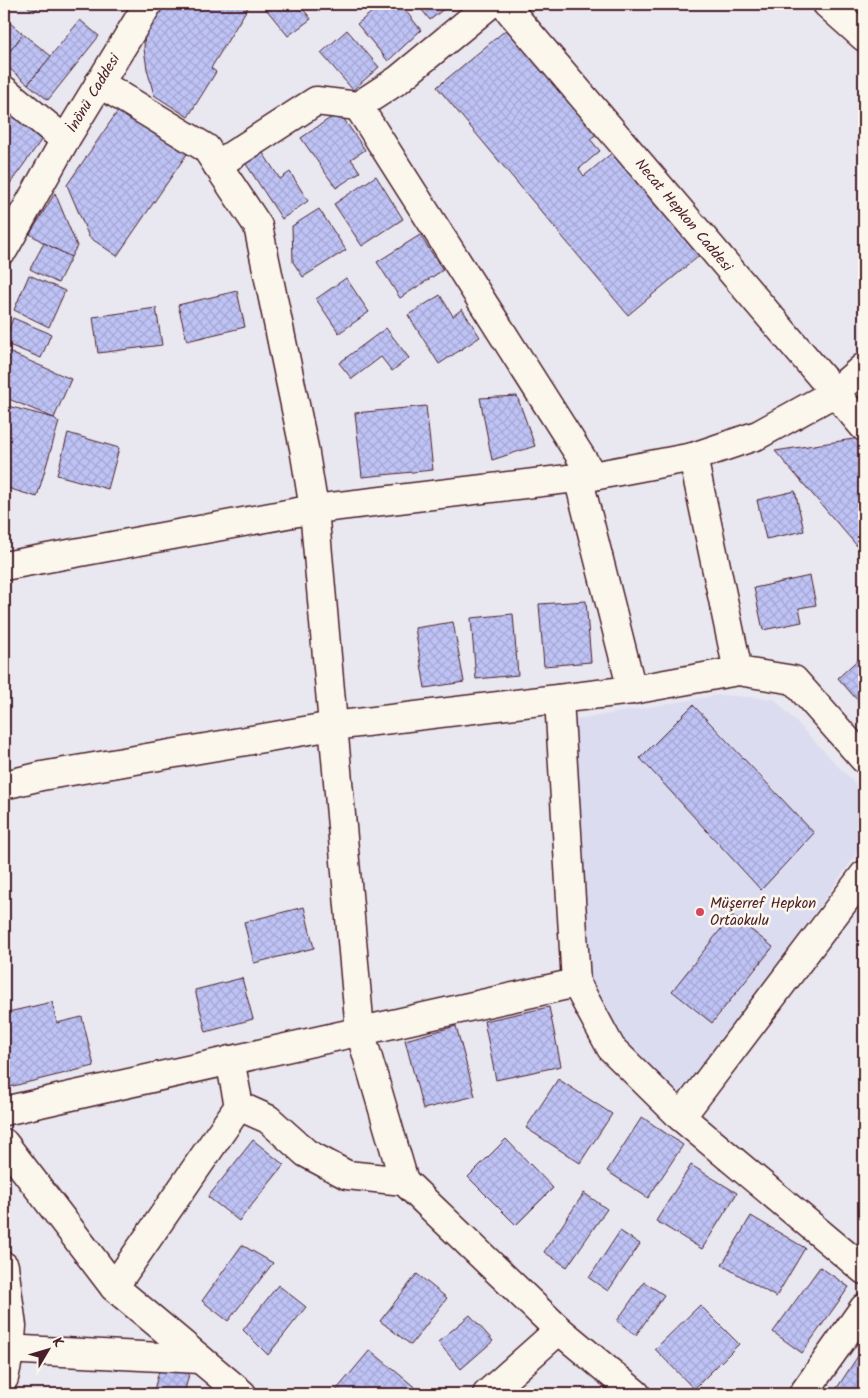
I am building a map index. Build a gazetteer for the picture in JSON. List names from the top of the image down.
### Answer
{
  "streets": {
    "street": ["İnönü Caddesi", "Necat Hepkon Caddesi"]
  },
  "places": ["Müşerref Hepkon Ortaokulu"],
  "north": "top right"
}
